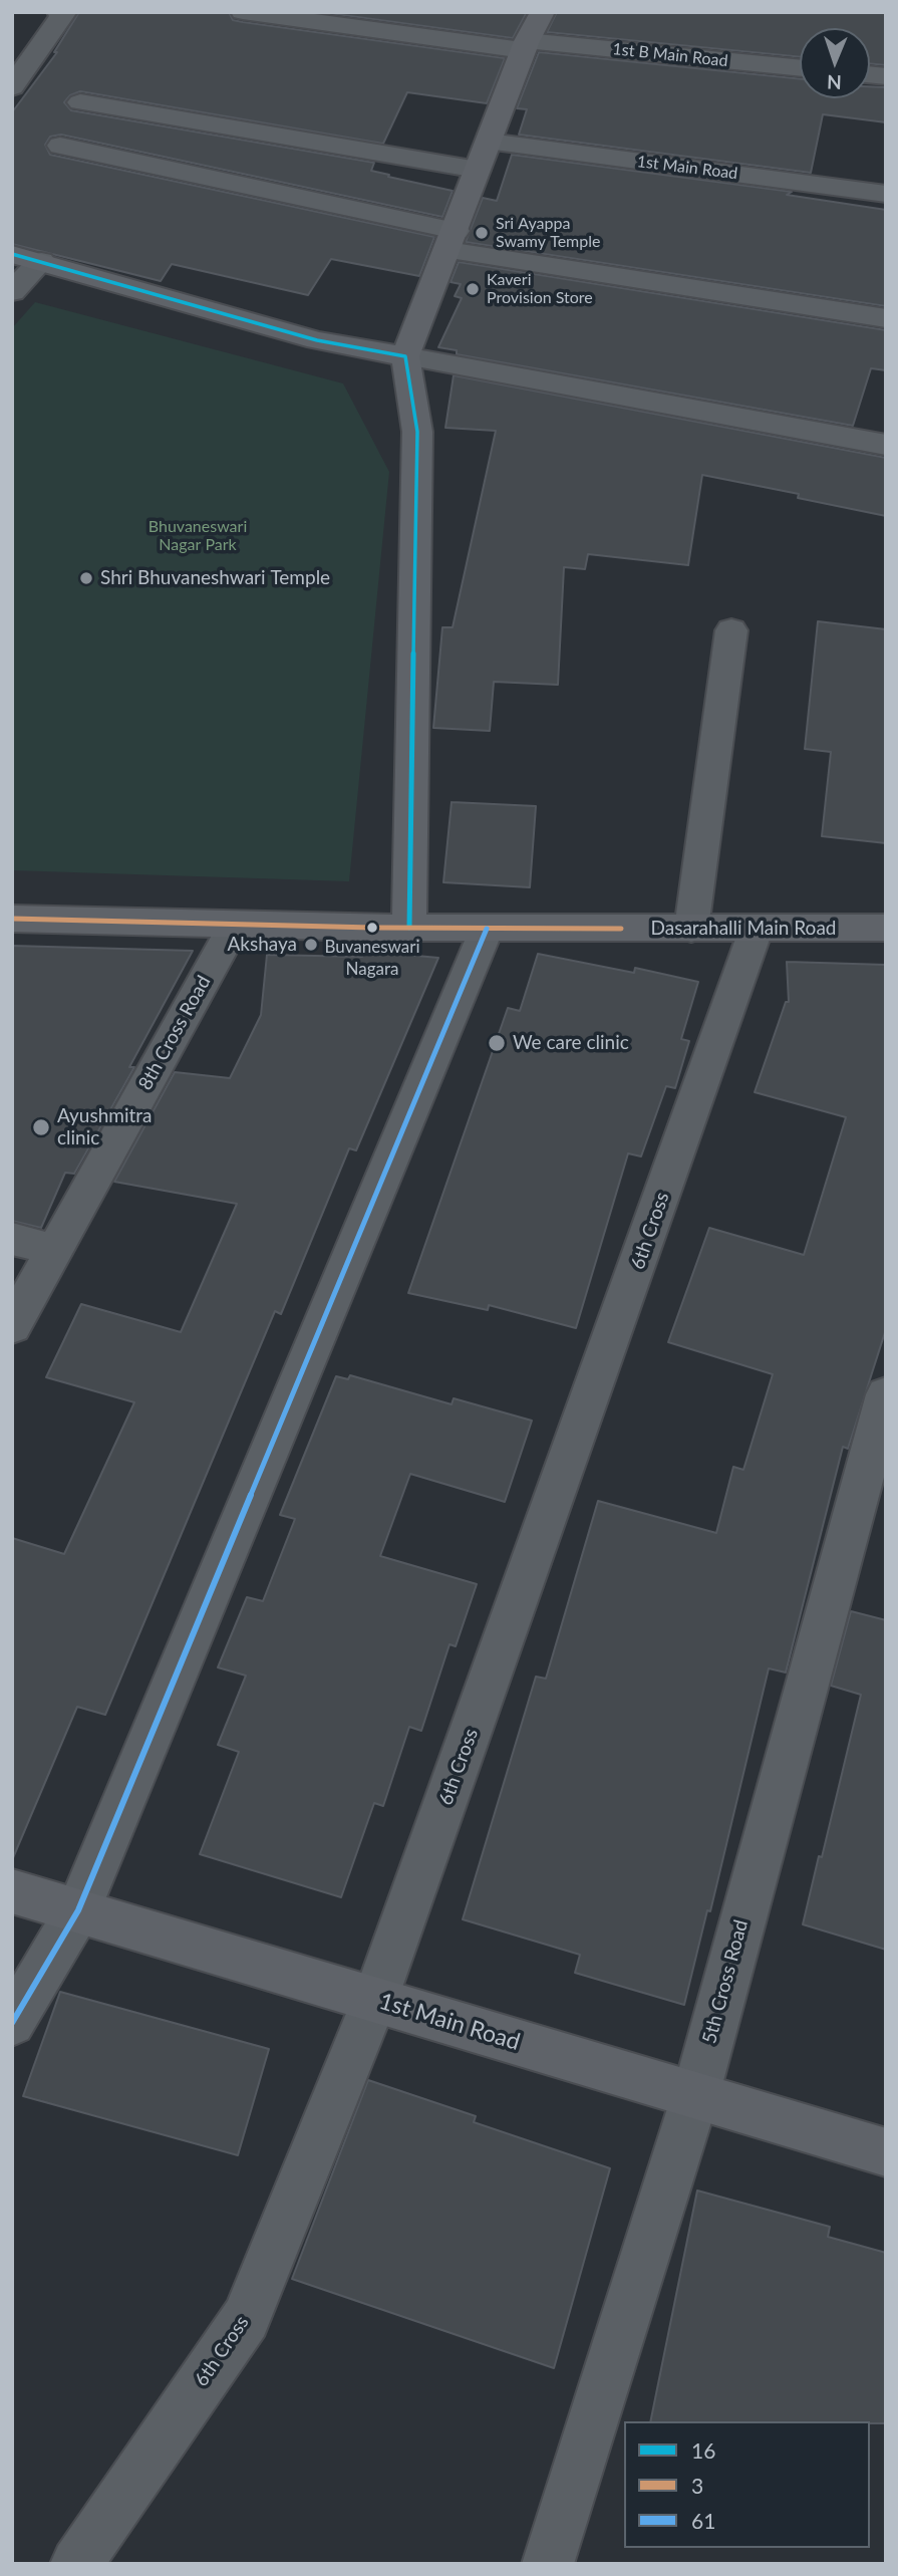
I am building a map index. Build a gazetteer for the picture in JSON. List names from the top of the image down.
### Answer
{
  "streets": {
    "street": [
      "1st B Main Road",
      "1st Main Road",
      "Dasarahalli Main Road",
      "8th Cross Road",
      "6th Cross",
      "5th Cross Road"
    ]
  },
  "crossings": [
    ["1st Main Road", "6th Cross"],
    ["1st Main Road", "5th Cross Road"],
    ["Dasarahalli Main Road", "8th Cross Road"],
    ["Dasarahalli Main Road", "6th Cross"]
  ],
  "parks": ["Bhuvaneswari Nagar Park"],
  "places": [
    "Sri Ayappa Swamy Temple",
    "Kaveri Provision Store",
    "Shri Bhuvaneshwari Temple",
    "Buvaneswari Nagara",
    "Akshaya",
    "We care clinic",
    "Ayushmitra clinic"
  ],
  "lines": ["transit line 16", "transit line 3", "transit line 61"],
  "legend": ["16", "3", "61"],
  "north": "bottom"
}
